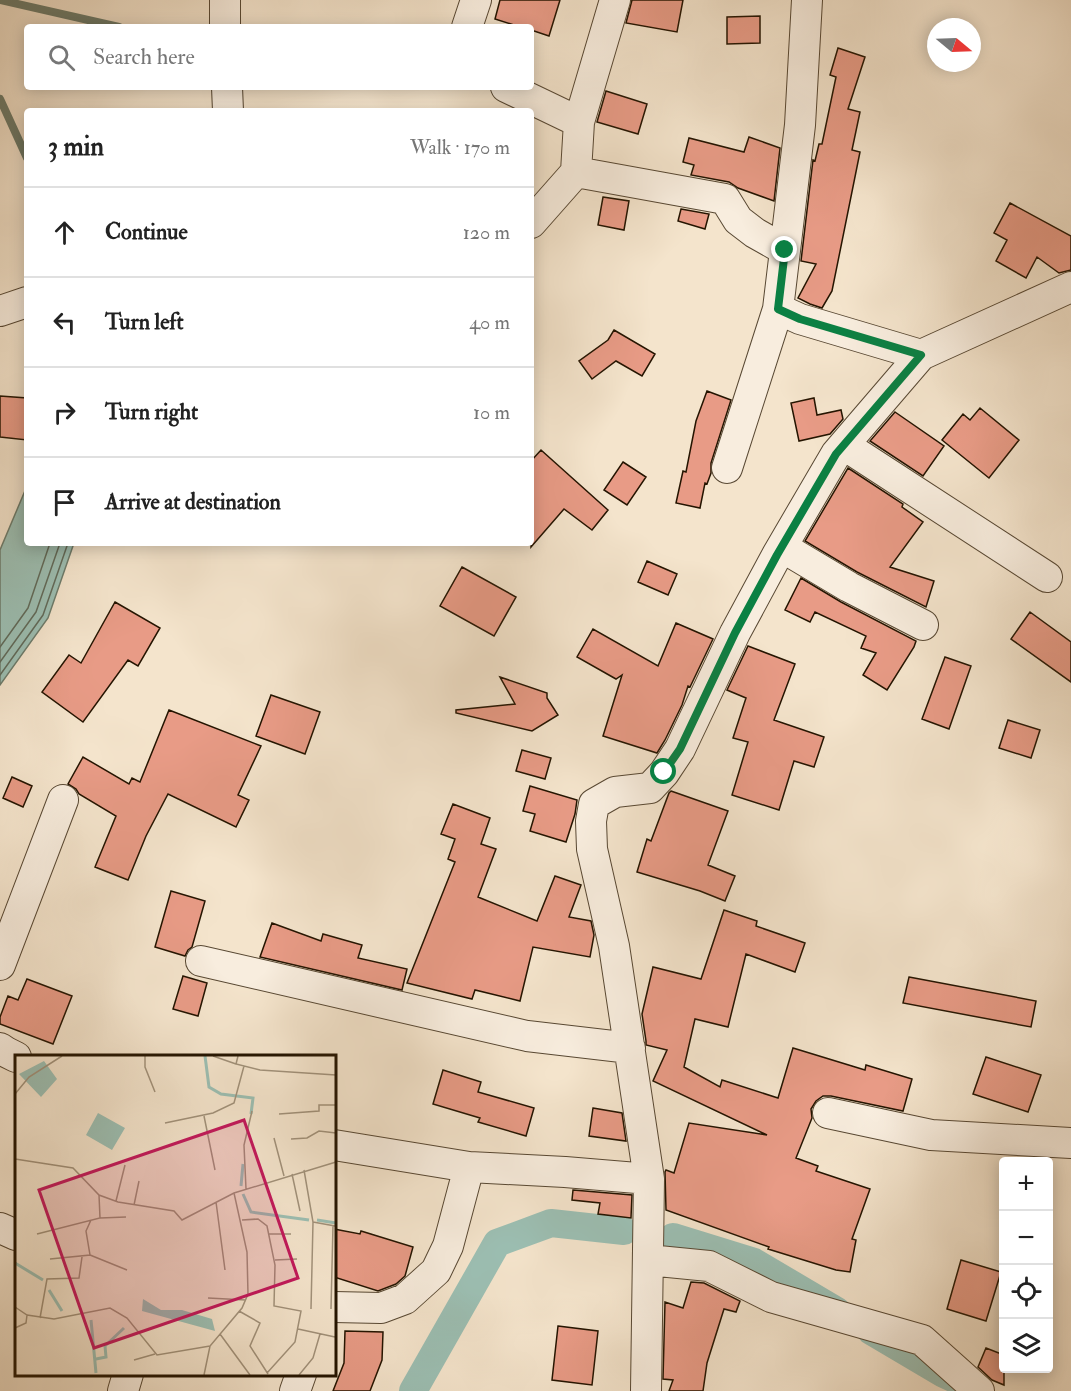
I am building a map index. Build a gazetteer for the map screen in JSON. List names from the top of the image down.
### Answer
{
  "north": "right",
  "page": {
    "search": "Search here",
    "heading": ["3 min", "Walk · 170 m"],
    "list": [
      ["Continue", "120 m"],
      ["Turn left", "40 m"],
      ["Turn right", "10 m"],
      "Arrive at destination"
    ],
    "map_buttons": ["+", "−"]
  }
}
